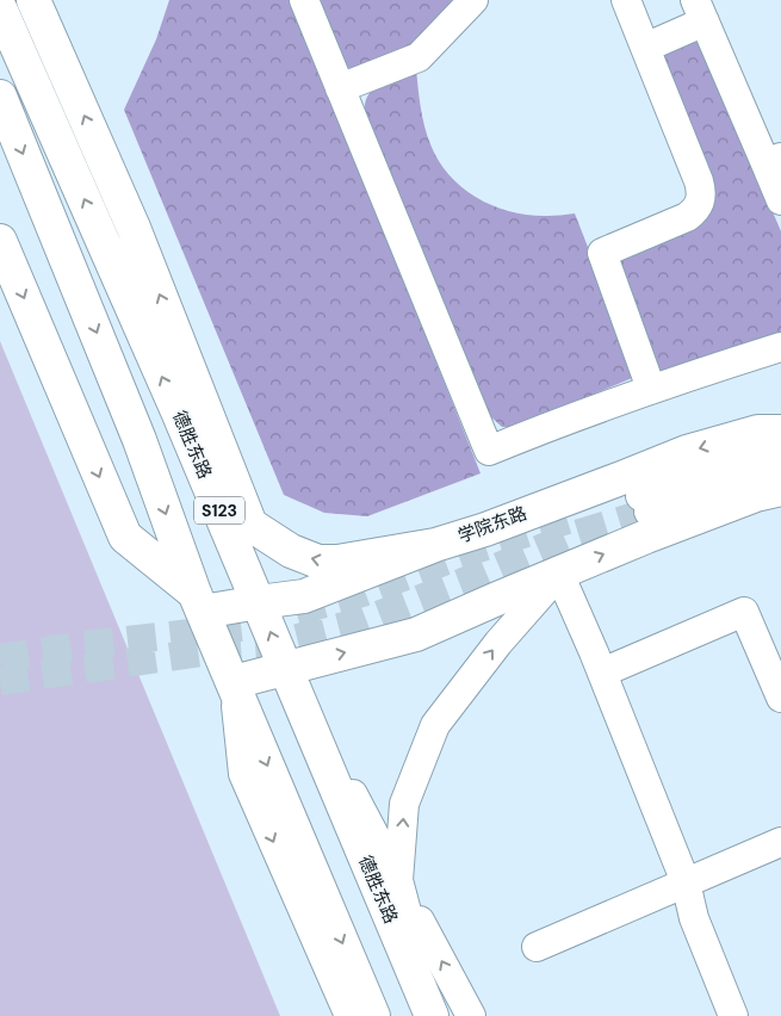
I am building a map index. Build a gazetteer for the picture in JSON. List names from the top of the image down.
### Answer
{
  "streets": {
    "main road": ["德胜东路", "S123", "学院东路"]
  },
  "crossings": [
    ["德胜东路", "学院东路"],
    ["S123", "学院东路"]
  ]
}
